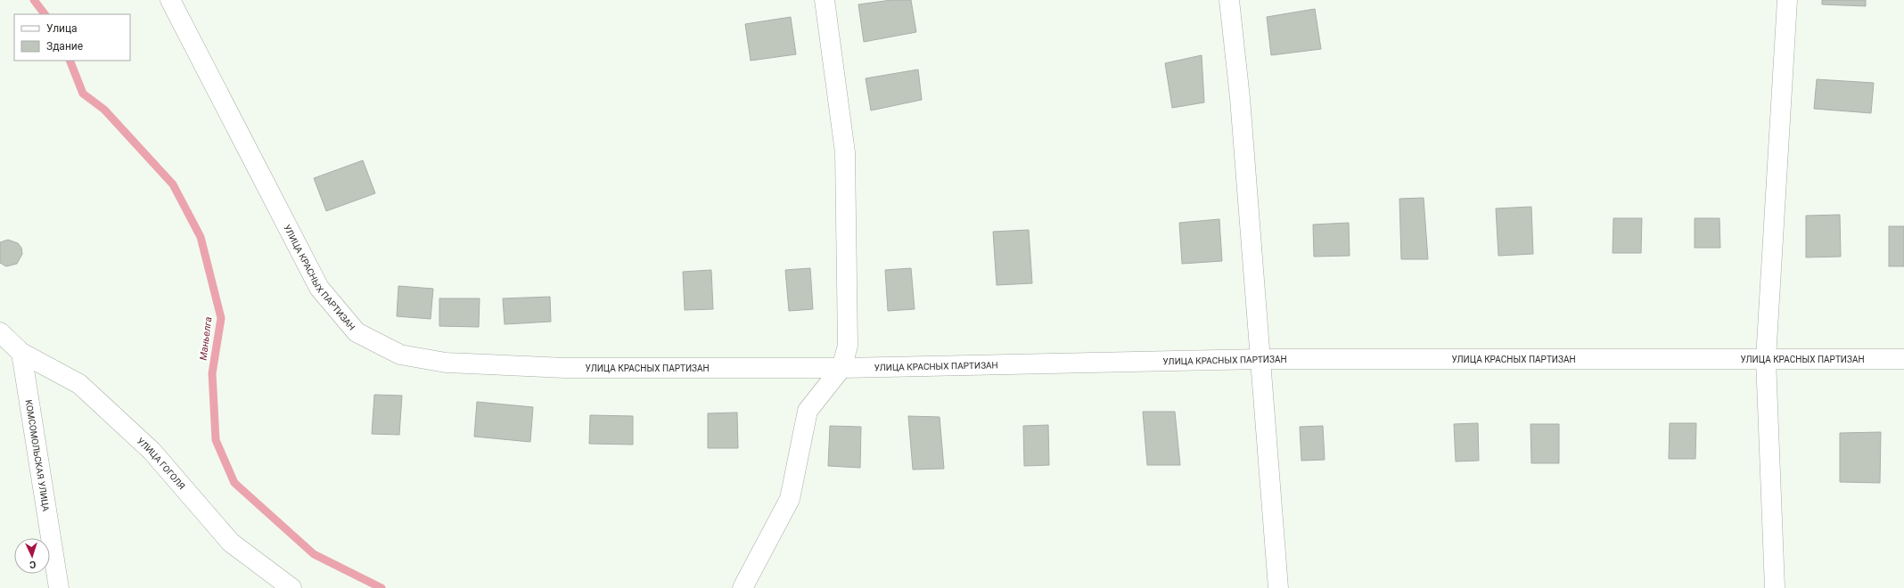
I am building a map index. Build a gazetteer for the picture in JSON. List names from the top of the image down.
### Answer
{
  "streets": {
    "street": ["УЛИЦА КРАСНЫХ ПАРТИЗАН", "КОМСОМОЛЬСКАЯ УЛИЦА", "УЛИЦА ГОГОЛЯ"]
  },
  "crossings": [
    ["КОМСОМОЛЬСКАЯ УЛИЦА", "УЛИЦА ГОГОЛЯ"]
  ],
  "water": ["Маньелга"],
  "legend": ["Улица", "Здание"],
  "north": "bottom"
}
